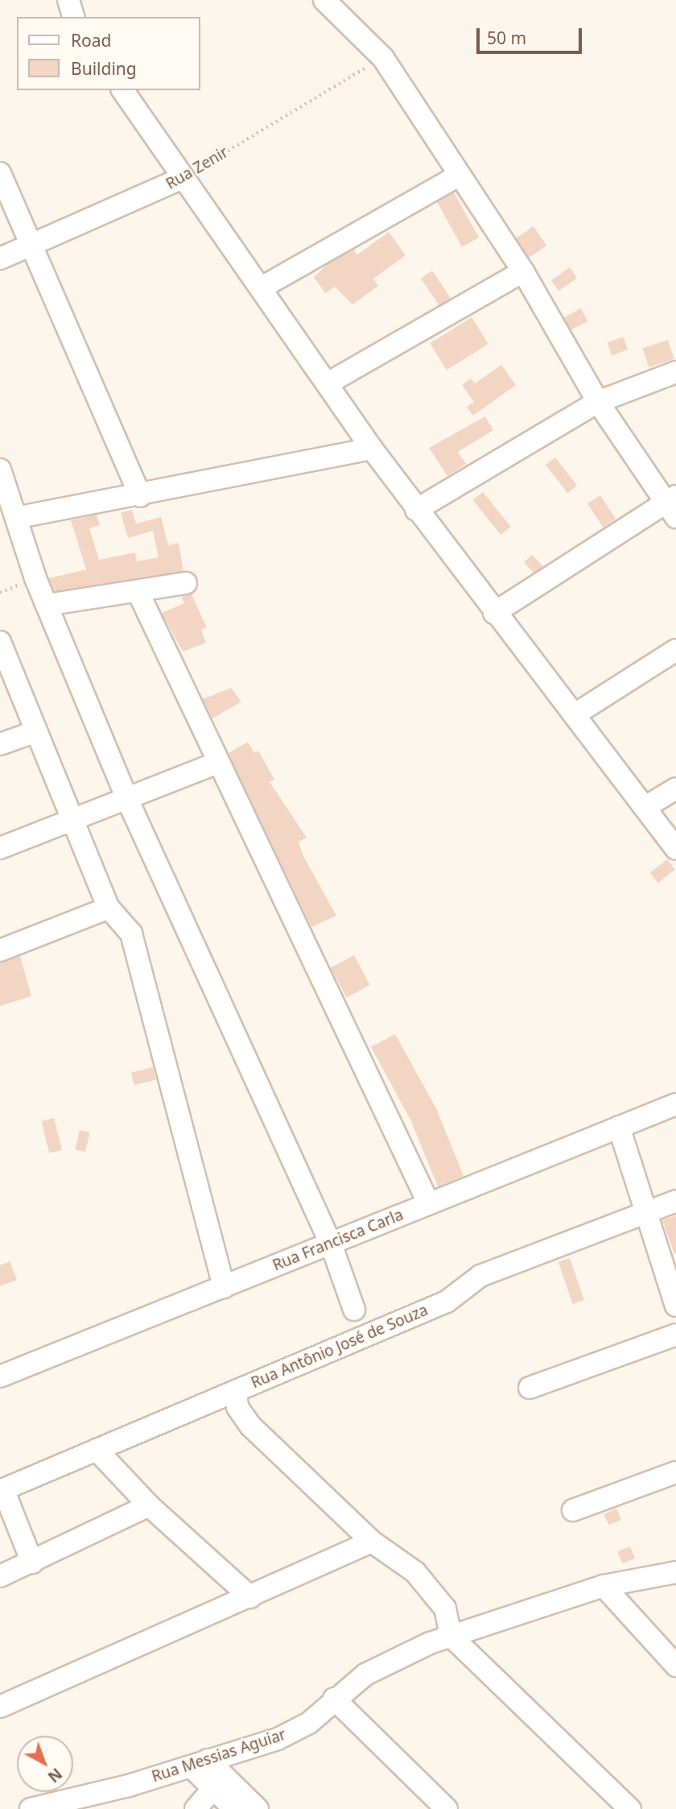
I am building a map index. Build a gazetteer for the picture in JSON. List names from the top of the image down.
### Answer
{
  "streets": {
    "street": [
      "Rua Zenir",
      "Rua Francisca Carla",
      "Rua Antônio José de Souza",
      "Rua Messias Aguiar"
    ]
  },
  "legend": ["Road", "Building"],
  "scale_bar": "50 m",
  "north": "bottom right"
}
